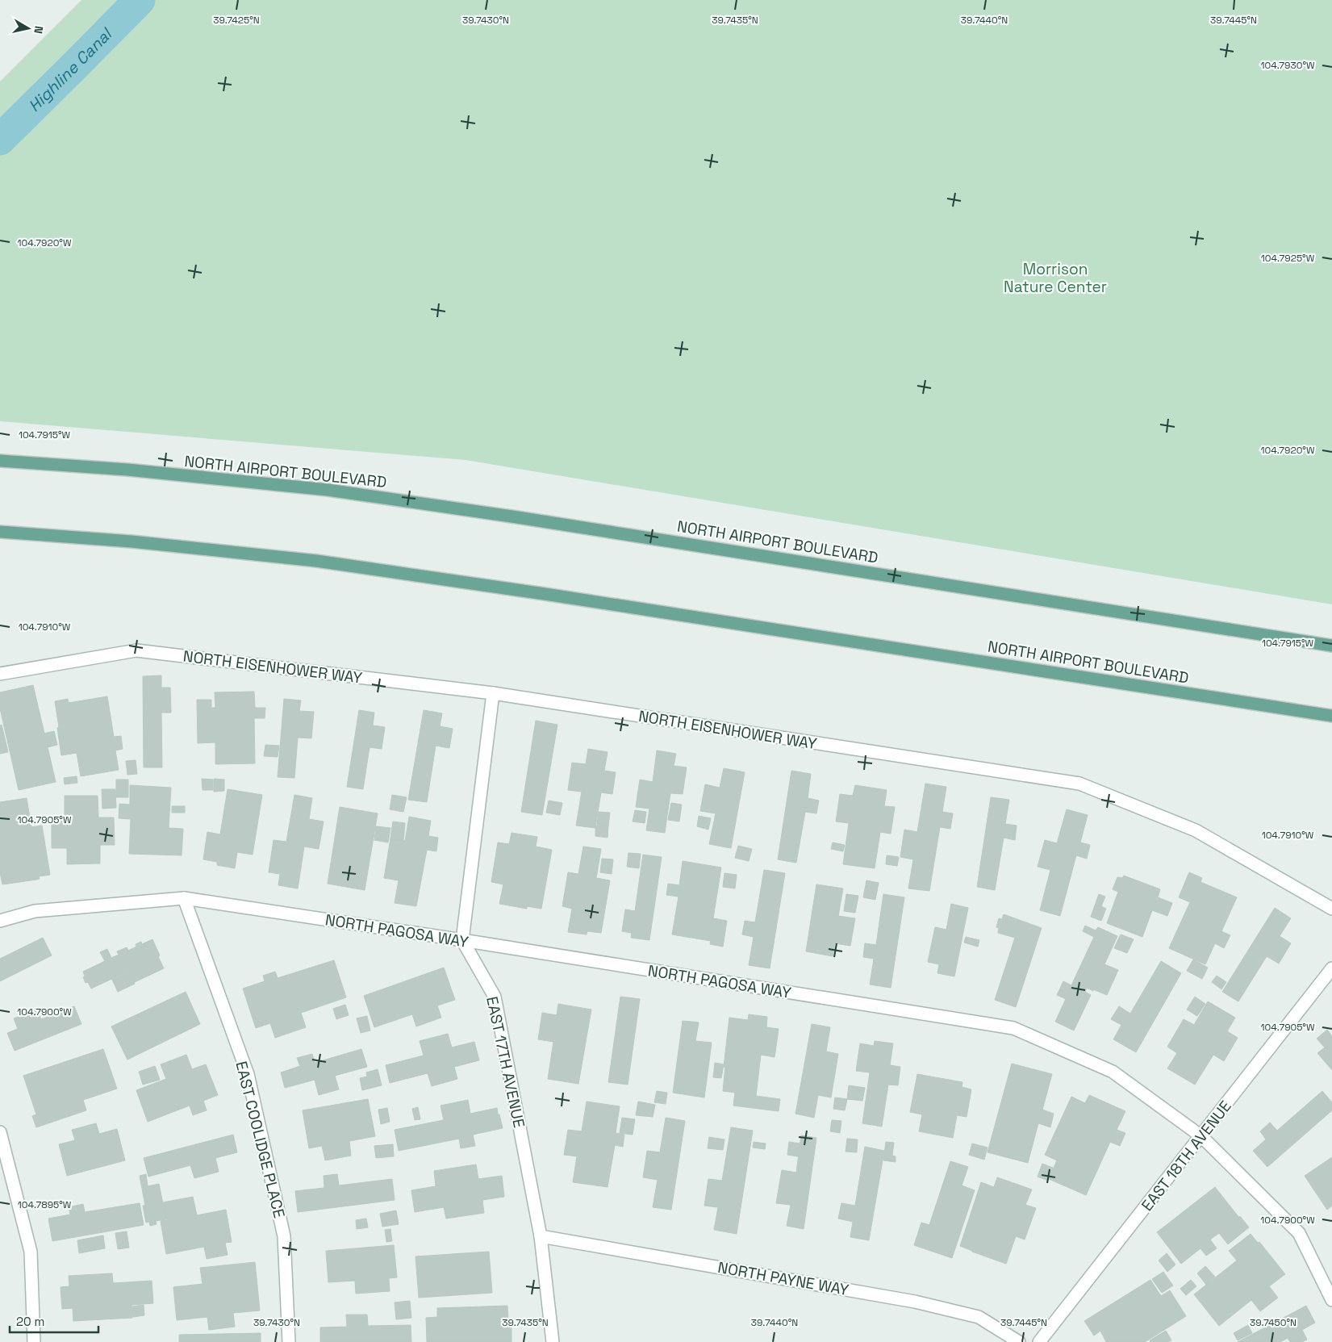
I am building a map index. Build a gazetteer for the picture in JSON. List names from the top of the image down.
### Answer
{
  "streets": {
    "main road": ["NORTH AIRPORT BOULEVARD"],
    "street": [
      "NORTH EISENHOWER WAY",
      "NORTH PAGOSA WAY",
      "EAST 17TH AVENUE",
      "EAST COOLIDGE PLACE",
      "EAST 18TH AVENUE",
      "NORTH PAYNE WAY"
    ]
  },
  "crossings": [
    ["NORTH PAGOSA WAY", "EAST 17TH AVENUE"],
    ["NORTH PAGOSA WAY", "EAST COOLIDGE PLACE"],
    ["NORTH PAGOSA WAY", "EAST 18TH AVENUE"],
    ["EAST 17TH AVENUE", "NORTH PAYNE WAY"]
  ],
  "water": ["Highline Canal"],
  "parks": ["Morrison Nature Center"],
  "scale_bar": "20 m",
  "north": "right",
  "coordinates": [
    "39.7425°N",
    "39.7430°N",
    "39.7435°N",
    "39.7440°N",
    "39.7445°N",
    "104.7930°W",
    "104.7920°W",
    "104.7925°W",
    "104.7915°W",
    "104.7910°W",
    "104.7905°W",
    "104.7900°W",
    "104.7895°W",
    "39.7450°N"
  ]
}
